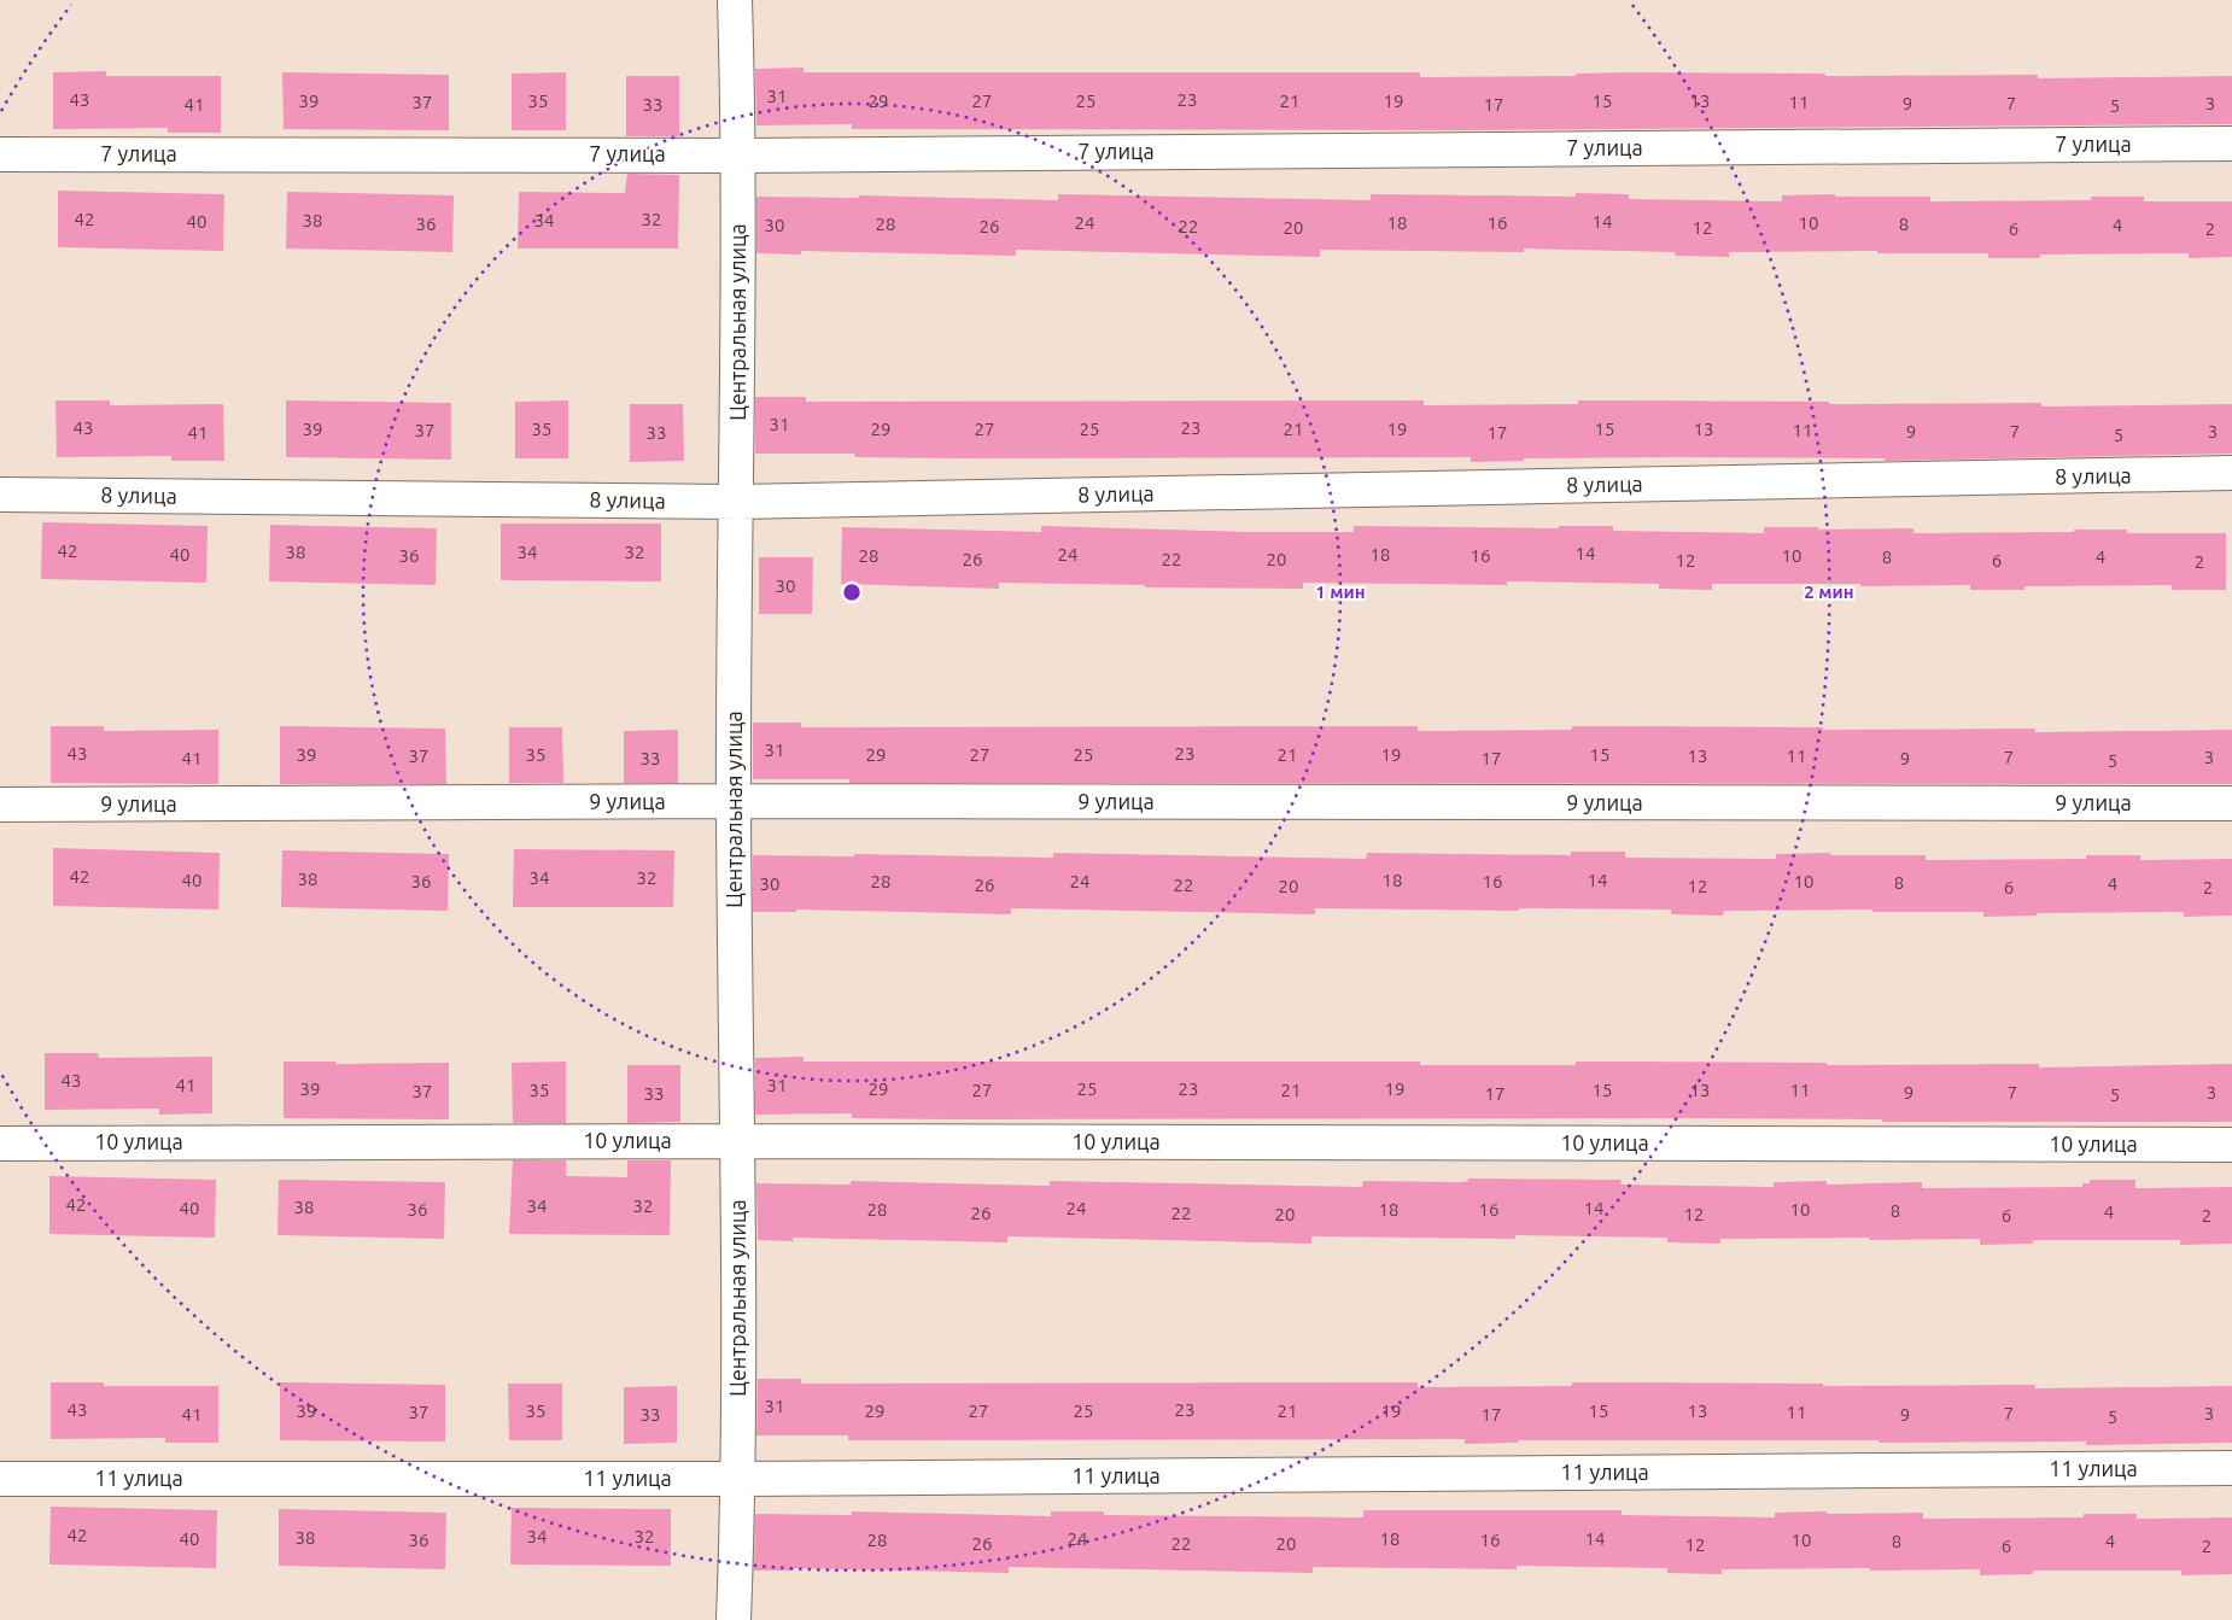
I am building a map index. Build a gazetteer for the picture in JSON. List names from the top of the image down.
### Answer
{
  "streets": {
    "street": [
      "7 улица",
      "Центральная улица",
      "8 улица",
      "9 улица",
      "10 улица",
      "11 улица"
    ]
  },
  "crossings": [
    ["7 улица", "Центральная улица"],
    ["Центральная улица", "8 улица"],
    ["Центральная улица", "9 улица"],
    ["Центральная улица", "10 улица"],
    ["Центральная улица", "11 улица"]
  ],
  "house_numbers": [
    "31",
    "43",
    "23",
    "39",
    "35",
    "29",
    "27",
    "25",
    "21",
    "19",
    "15",
    "13",
    "37",
    "11",
    "9",
    "7",
    "3",
    "41",
    "33",
    "17",
    "5",
    "42",
    "32",
    "38",
    "34",
    "40",
    "14",
    "24",
    "18",
    "16",
    "10",
    "36",
    "28",
    "8",
    "30",
    "4",
    "26",
    "22",
    "20",
    "12",
    "6",
    "2",
    "31",
    "43",
    "23",
    "39",
    "35",
    "29",
    "27",
    "25",
    "21",
    "19",
    "15",
    "13",
    "37",
    "11",
    "9",
    "7",
    "3",
    "41",
    "33",
    "17",
    "5",
    "42",
    "38",
    "34",
    "32",
    "14",
    "40",
    "24",
    "18",
    "36",
    "28",
    "16",
    "10",
    "8",
    "4",
    "26",
    "22",
    "20",
    "12",
    "6",
    "2",
    "30",
    "31",
    "43",
    "23",
    "39",
    "35",
    "29",
    "27",
    "25",
    "21",
    "19",
    "15",
    "37",
    "13",
    "11",
    "7",
    "3",
    "41",
    "33",
    "17",
    "9",
    "5",
    "42",
    "34",
    "32",
    "38",
    "40",
    "18",
    "14",
    "36",
    "28",
    "24",
    "16",
    "10",
    "8",
    "30",
    "4",
    "26",
    "22",
    "20",
    "12",
    "6",
    "2",
    "43",
    "41",
    "31",
    "39",
    "29",
    "25",
    "23",
    "19",
    "35",
    "27",
    "21",
    "15",
    "13",
    "11",
    "37",
    "9",
    "7",
    "3",
    "33",
    "17",
    "5",
    "42",
    "34",
    "32",
    "38",
    "40",
    "24",
    "14",
    "36",
    "28",
    "18",
    "16",
    "10",
    "8",
    "4",
    "26",
    "22",
    "20",
    "12",
    "6",
    "2",
    "31",
    "43",
    "23",
    "39",
    "35",
    "29",
    "27",
    "25",
    "21",
    "19",
    "15",
    "13",
    "37",
    "11",
    "7",
    "3",
    "41",
    "33",
    "17",
    "9",
    "5",
    "42",
    "34",
    "32",
    "38",
    "40",
    "24",
    "18",
    "14",
    "36",
    "28",
    "16",
    "10",
    "8",
    "4",
    "26",
    "22",
    "20",
    "12",
    "6",
    "2"
  ],
  "rings": ["1 мин", "2 мин"]
}
